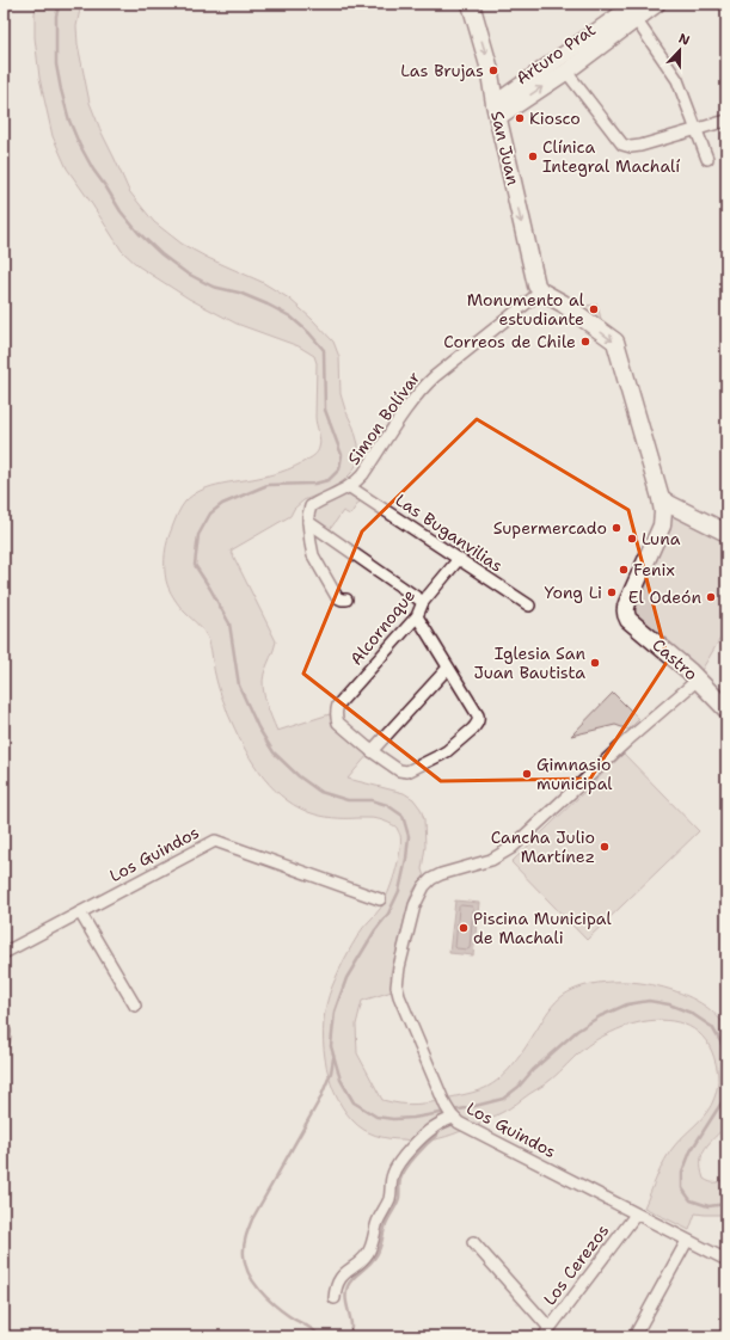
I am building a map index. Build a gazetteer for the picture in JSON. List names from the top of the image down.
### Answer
{
  "streets": {
    "main road": ["Arturo Prat", "San Juan", "Castro"],
    "street": [
      "Simon Bolívar",
      "Las Buganvilias",
      "Alcornoque",
      "Los Guindos",
      "Los Cerezos"
    ]
  },
  "crossings": [
    ["Arturo Prat", "San Juan"],
    ["San Juan", "Simon Bolívar"],
    ["Simon Bolívar", "Las Buganvilias"],
    ["Las Buganvilias", "Alcornoque"],
    ["Castro", "Los Guindos"],
    ["Los Guindos", "Los Cerezos"]
  ],
  "one_way": ["San Juan"],
  "places": [
    "Las Brujas",
    "Kiosco",
    "Clínica Integral Machalí",
    "Monumento al estudiante",
    "Correos de Chile",
    "Supermercado",
    "Luna",
    "Fenix",
    "Yong Li",
    "El Odeón",
    "Iglesia San Juan Bautista",
    "Gimnasio municipal",
    "Cancha Julio Martínez",
    "Piscina Municipal de Machali"
  ],
  "north": "top"
}
